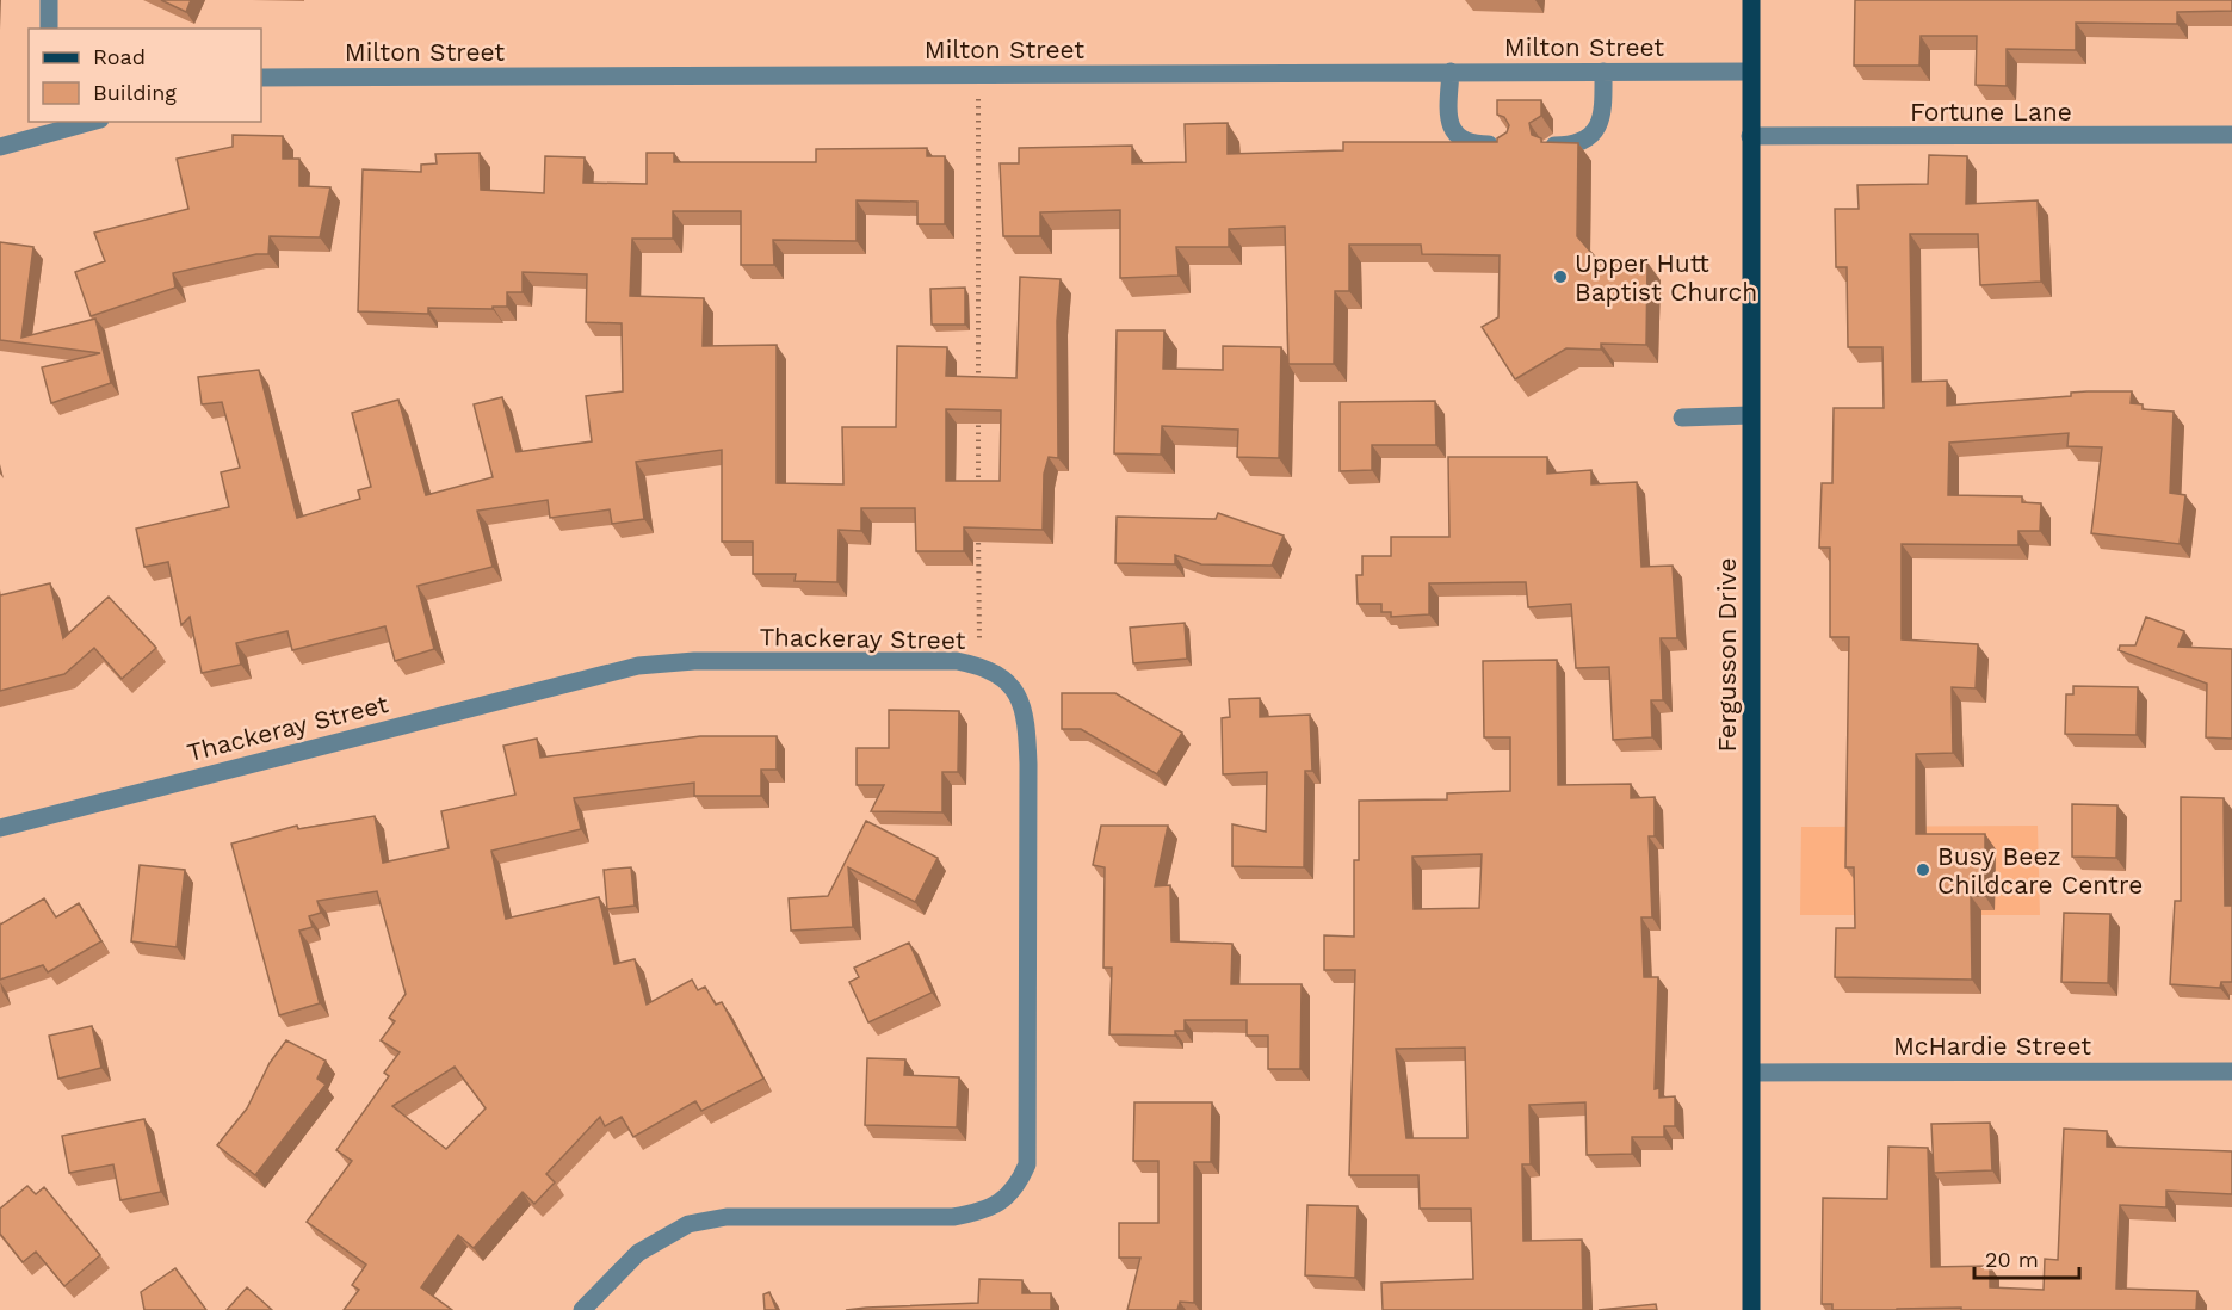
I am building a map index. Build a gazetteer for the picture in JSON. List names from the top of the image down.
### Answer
{
  "streets": {
    "main road": ["Fergusson Drive"],
    "street": [
      "Milton Street",
      "Fortune Lane",
      "Thackeray Street",
      "McHardie Street"
    ]
  },
  "crossings": [
    ["Milton Street", "Fergusson Drive"],
    ["Fortune Lane", "Fergusson Drive"],
    ["Fergusson Drive", "McHardie Street"]
  ],
  "places": ["Upper Hutt Baptist Church", "Busy Beez Childcare Centre"],
  "legend": ["Road", "Building"],
  "scale_bar": "20 m"
}
